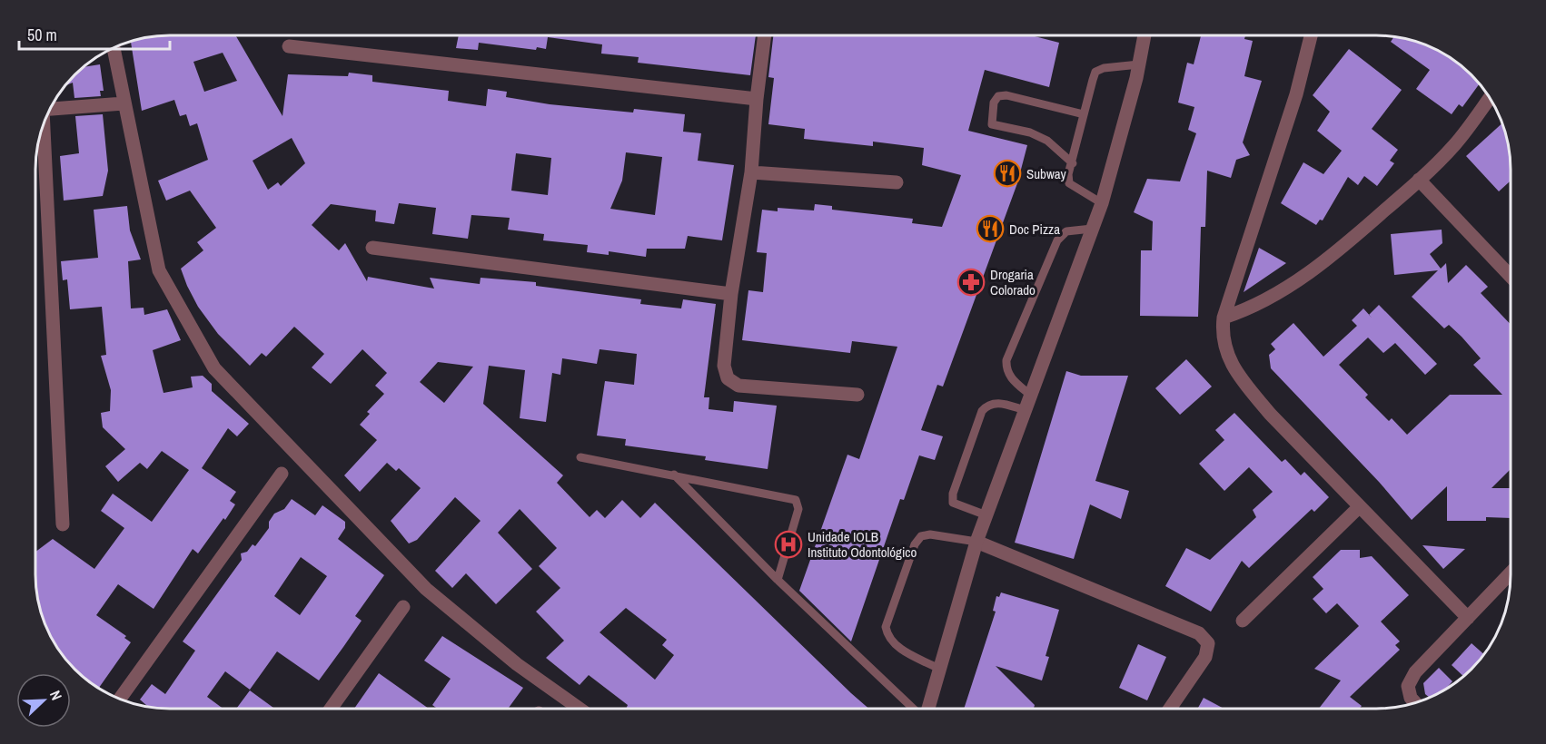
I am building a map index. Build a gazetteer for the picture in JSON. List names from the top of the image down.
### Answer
{
  "places": {
    "restaurant": ["Subway", "Doc Pizza"],
    "pharmacy": ["Drogaria Colorado"],
    "hospital": ["Unidade IOLB Instituto Odontológico"]
  },
  "scale_bar": "50 m",
  "north": "top right"
}
